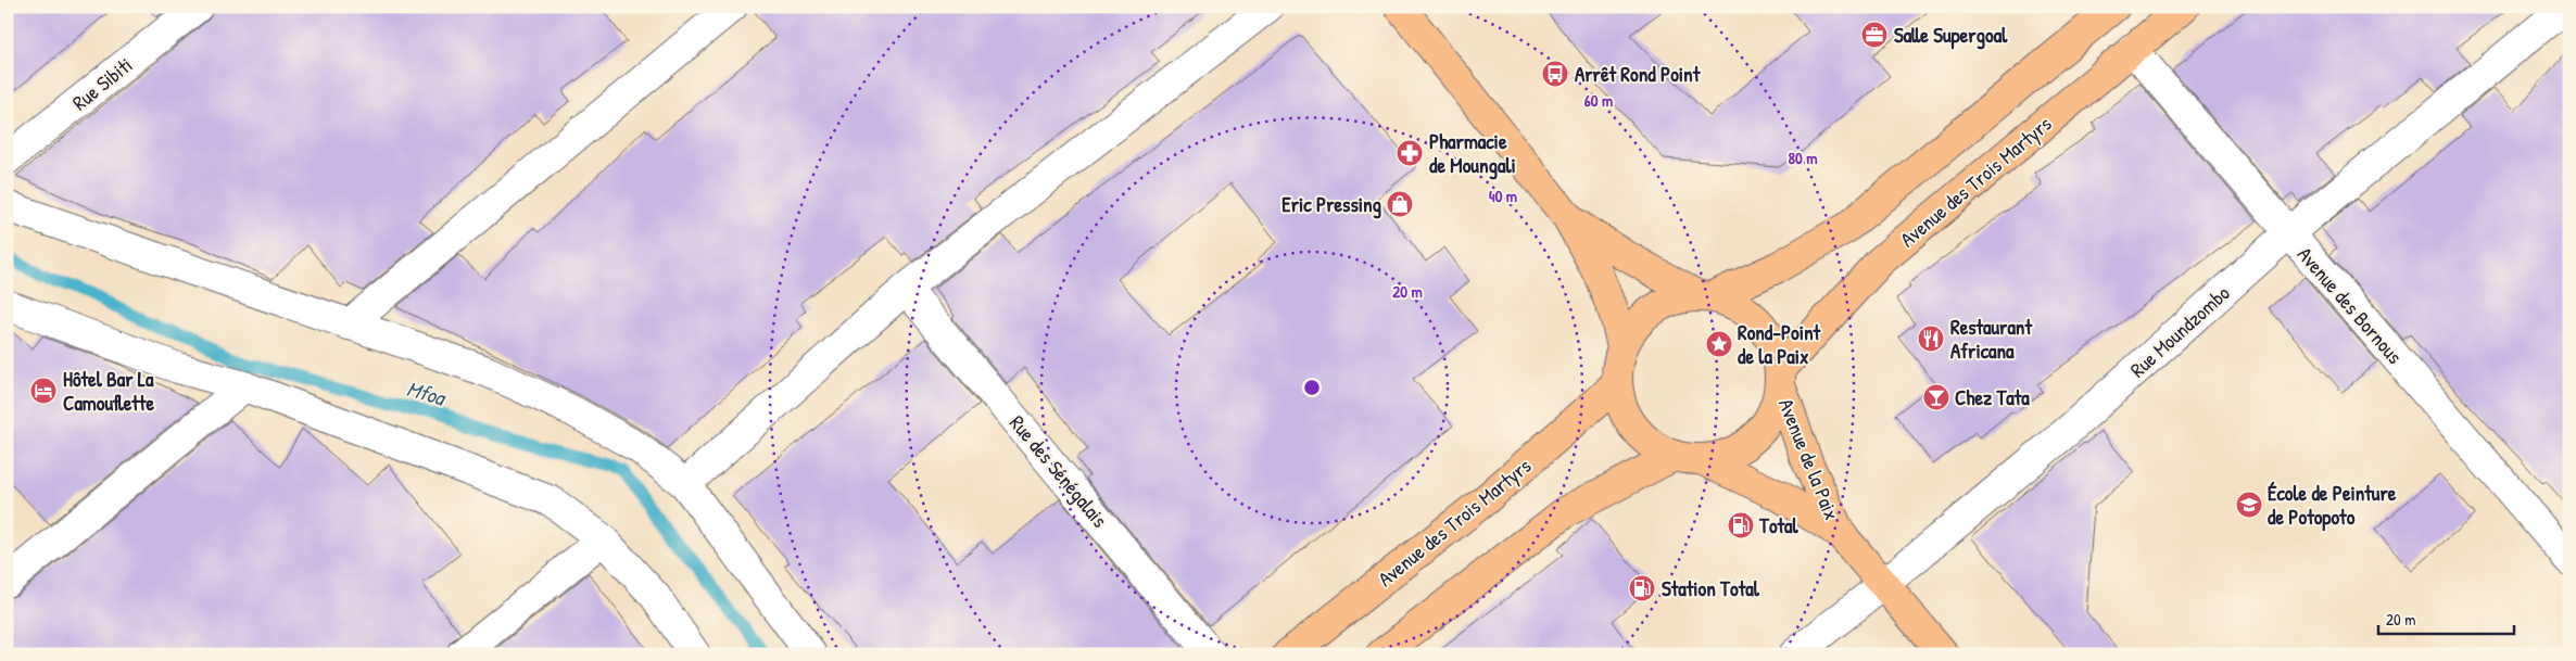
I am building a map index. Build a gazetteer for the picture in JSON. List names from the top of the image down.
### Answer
{
  "streets": {
    "main road": ["Avenue des Trois Martyrs", "Avenue de la Paix"],
    "street": [
      "Rue Sibiti",
      "Avenue des Bornous",
      "Rue Moundzombo",
      "Rue des Sénégalais"
    ]
  },
  "crossings": [
    ["Avenue des Trois Martyrs", "Avenue des Bornous"],
    ["Avenue des Trois Martyrs", "Avenue de la Paix"],
    ["Avenue des Bornous", "Rue Moundzombo"],
    ["Rue Moundzombo", "Avenue de la Paix"]
  ],
  "water": ["Mfoa"],
  "places": {
    "office": ["Salle Supergoal"],
    "bus stop": ["Arrêt Rond Point"],
    "pharmacy": ["Pharmacie de Moungali"],
    "shop": ["Eric Pressing"],
    "restaurant": ["Restaurant Africana"],
    "place": ["Rond-Point de la Paix"],
    "hotel": ["Hôtel Bar La Camouflette"],
    "bar": ["Chez Tata"],
    "school or university": ["École de Peinture de Potopoto"],
    "fuel station": ["Total", "Station Total"]
  },
  "scale_bar": "20 m",
  "rings": [
    "60 m",
    "80 m",
    "40 m",
    "20 m"
  ]
}
